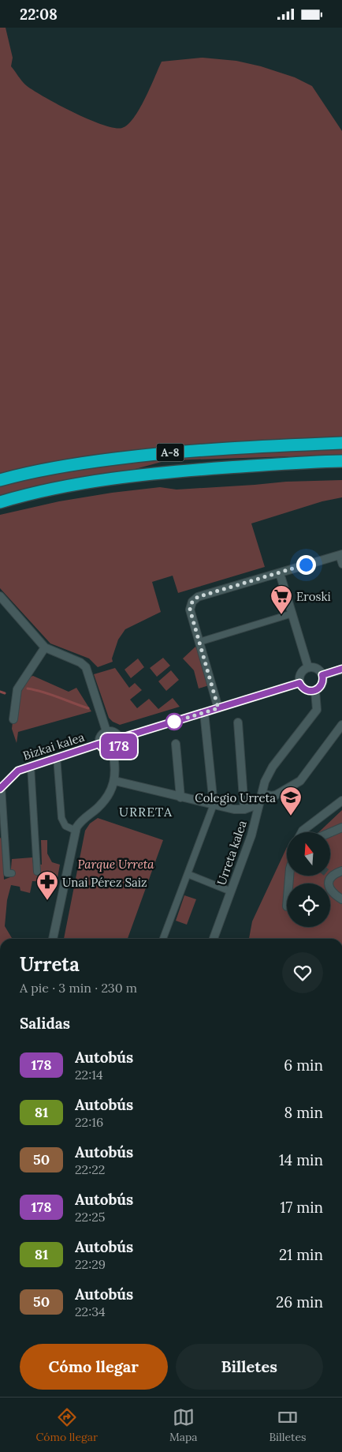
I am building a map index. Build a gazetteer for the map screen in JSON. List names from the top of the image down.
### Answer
{
  "streets": {
    "highway": ["A-8"],
    "street": ["Bizkai kalea", "Urreta kalea"]
  },
  "districts": ["URRETA"],
  "parks": ["Parque Urreta"],
  "places": {
    "supermarket": ["Eroski"],
    "school or university": ["Colegio Urreta"],
    "pharmacy": ["Unai Pérez Saiz"]
  },
  "lines": ["bus line 178"],
  "north": "top",
  "page": {
    "status": "22:08",
    "on_map": "178",
    "heading": [
      ["Urreta", "A pie · 3 min · 230 m"],
      "Salidas"
    ],
    "list": [
      {
        "mark": "178",
        "name": "Autobús",
        "note": "22:14",
        "value": "6 min"
      },
      {
        "mark": "81",
        "name": "Autobús",
        "note": "22:16",
        "value": "8 min"
      },
      {
        "mark": "50",
        "name": "Autobús",
        "note": "22:22",
        "value": "14 min"
      },
      {
        "mark": "178",
        "name": "Autobús",
        "note": "22:25",
        "value": "17 min"
      },
      {
        "mark": "81",
        "name": "Autobús",
        "note": "22:29",
        "value": "21 min"
      },
      {
        "mark": "50",
        "name": "Autobús",
        "note": "22:34",
        "value": "26 min"
      }
    ],
    "buttons": ["Cómo llegar", "Billetes"],
    "tabs": ["Cómo llegar", "Mapa", "Billetes"]
  }
}
